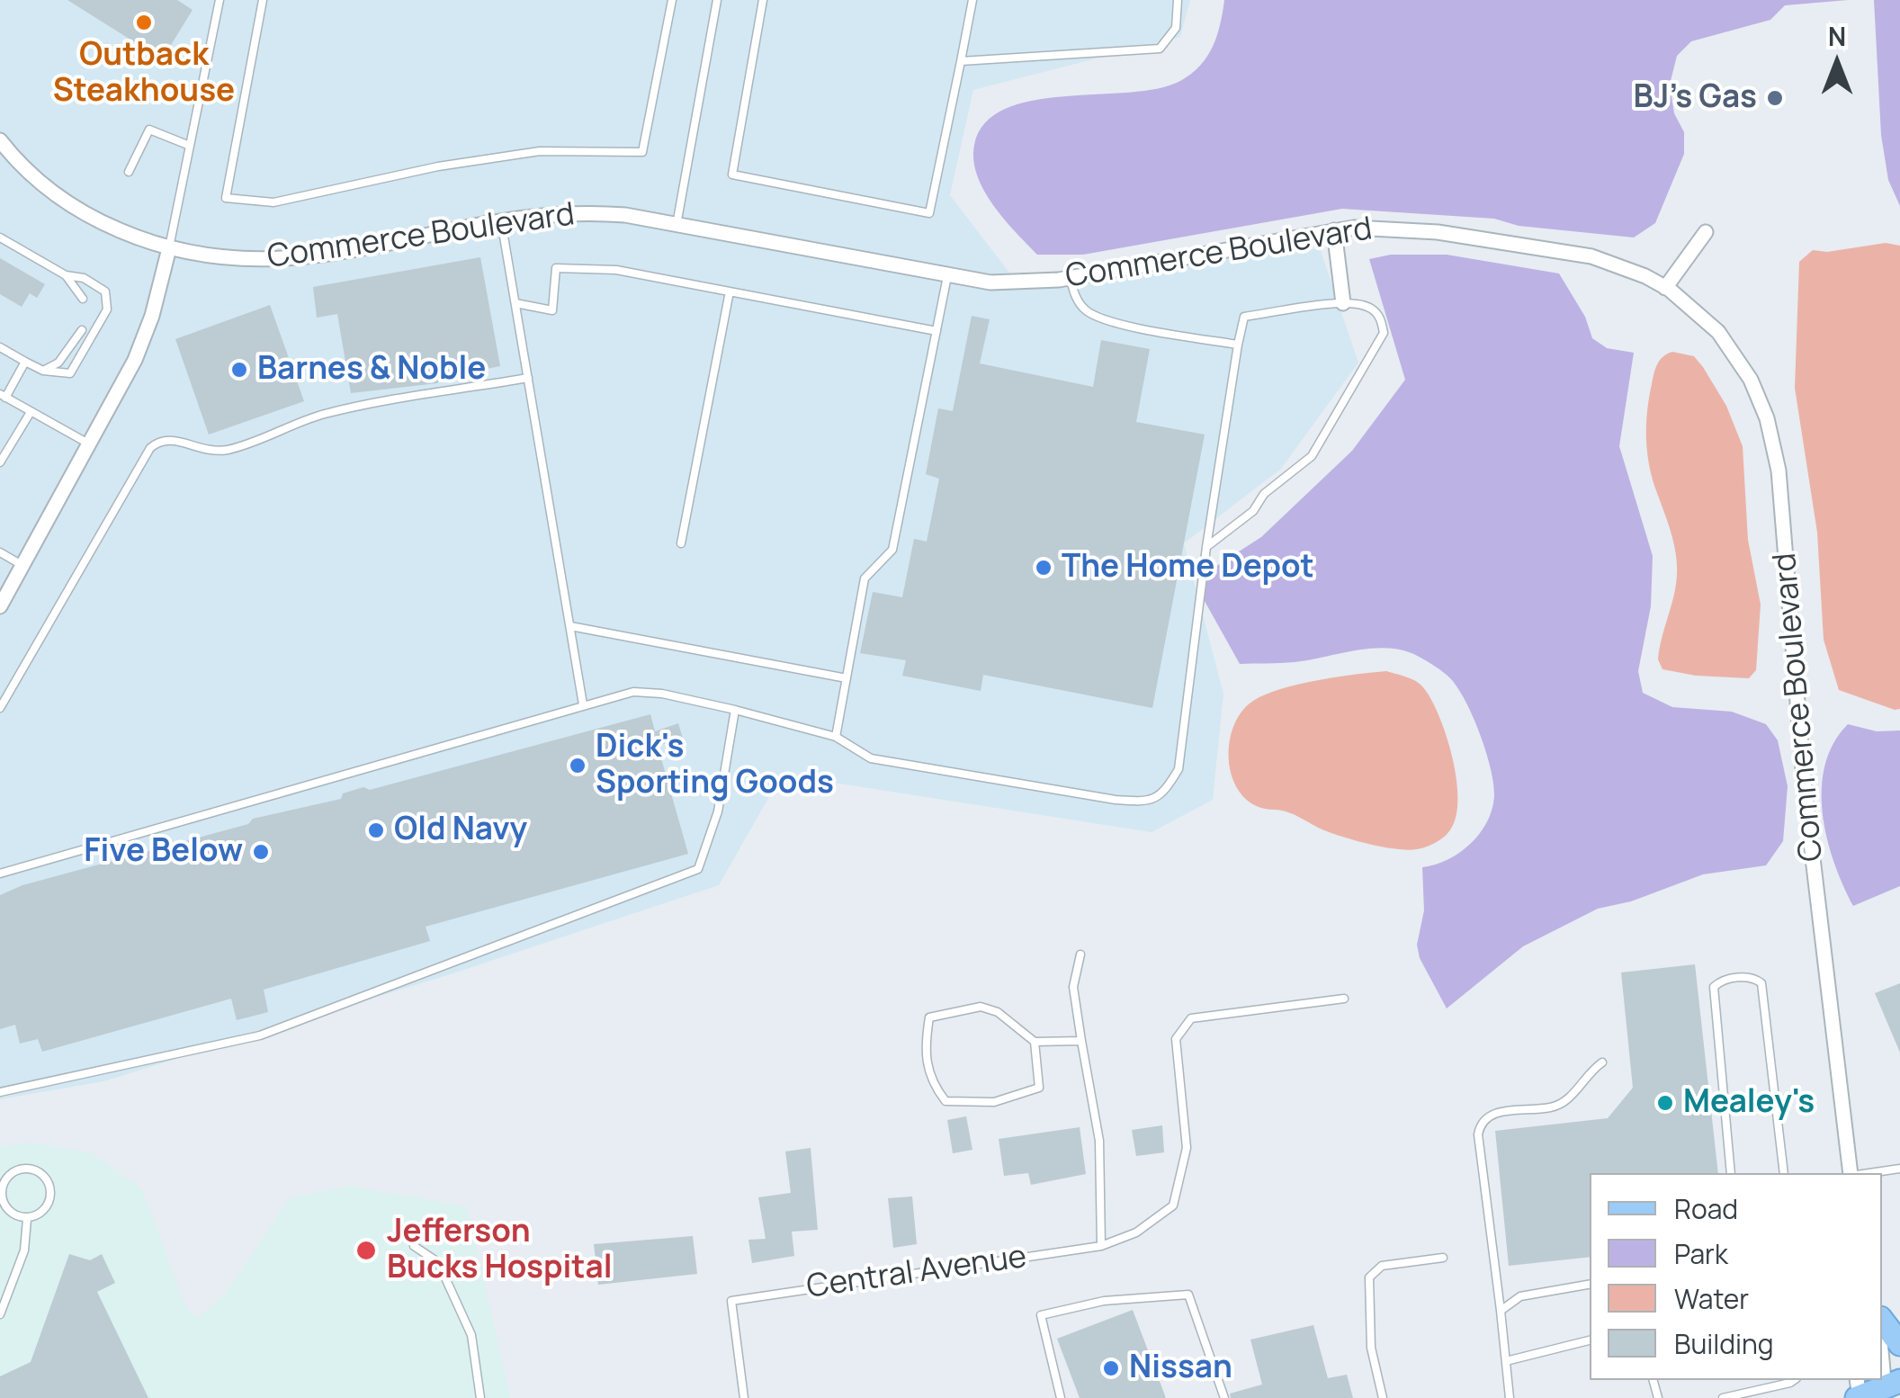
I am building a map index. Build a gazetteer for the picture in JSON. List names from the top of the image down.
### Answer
{
  "streets": {
    "street": ["Commerce Boulevard"],
    "lane": ["Central Avenue"]
  },
  "places": [
    "Outback Steakhouse",
    "BJ’s Gas",
    "Barnes & Noble",
    "The Home Depot",
    "Dick's Sporting Goods",
    "Old Navy",
    "Five Below",
    "Mealey's",
    "Jefferson Bucks Hospital",
    "Nissan"
  ],
  "legend": [
    "Road",
    "Park",
    "Water",
    "Building"
  ],
  "north": "top"
}
